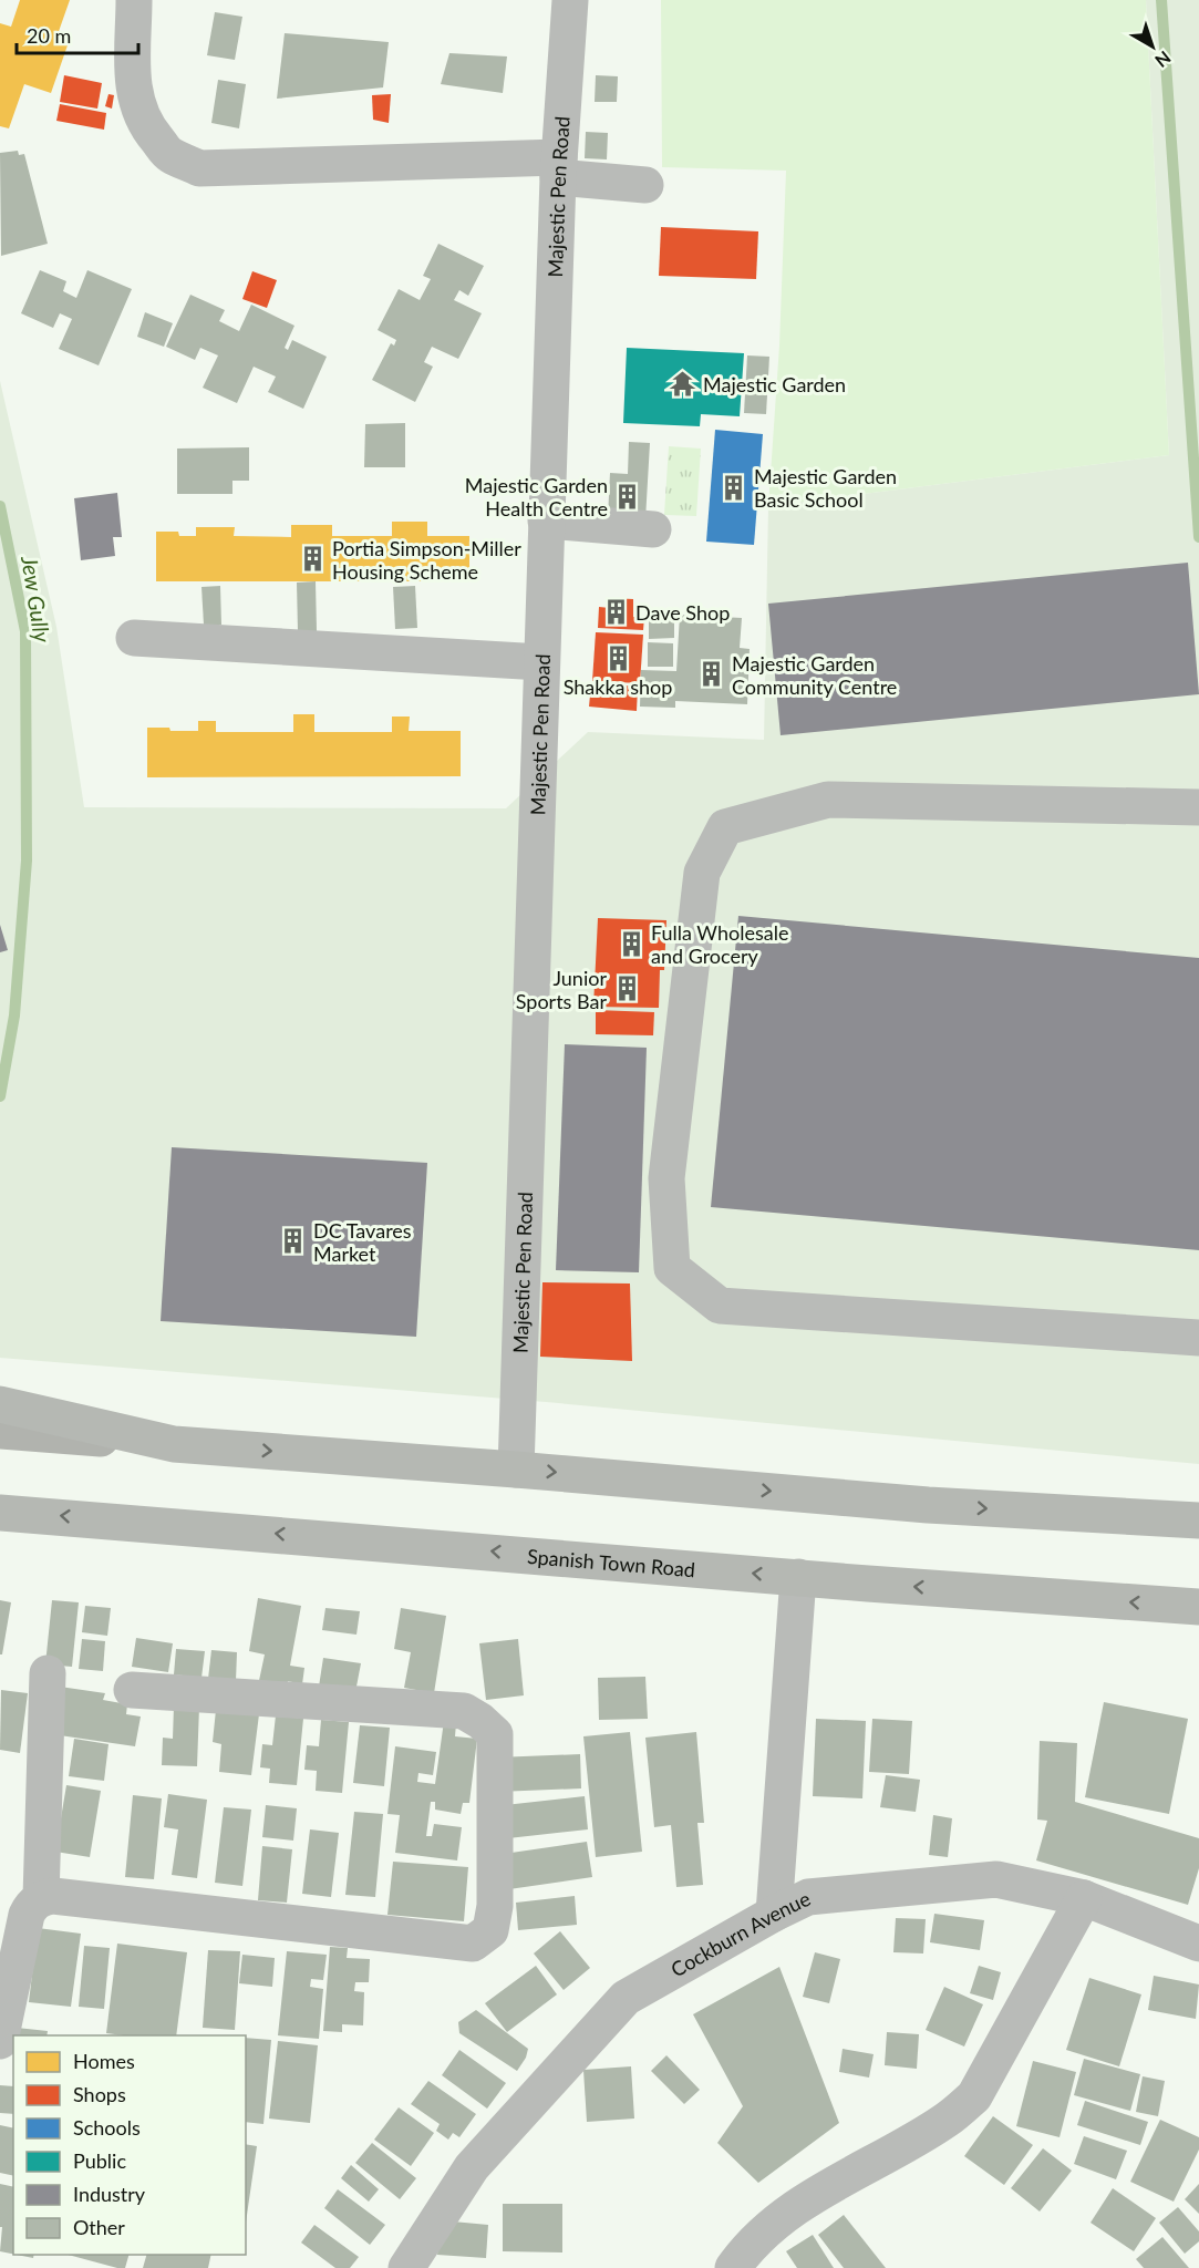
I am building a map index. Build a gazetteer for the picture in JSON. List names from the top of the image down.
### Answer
{
  "streets": {
    "highway": ["Spanish Town Road"],
    "street": ["Majestic Pen Road", "Cockburn Avenue"]
  },
  "water": ["Jew Gully"],
  "places": {
    "temple": ["Majestic Garden"],
    "building": [
      "Majestic Garden Basic School",
      "Majestic Garden Health Centre",
      "Portia Simpson-Miller Housing Scheme",
      "Dave Shop",
      "Shakka shop",
      "Majestic Garden Community Centre",
      "Fulla Wholesale and Grocery",
      "Junior Sports Bar",
      "DC Tavares Market"
    ]
  },
  "legend": [
    "Homes",
    "Shops",
    "Schools",
    "Public",
    "Industry",
    "Other"
  ],
  "scale_bar": "20 m",
  "north": "bottom right"
}
